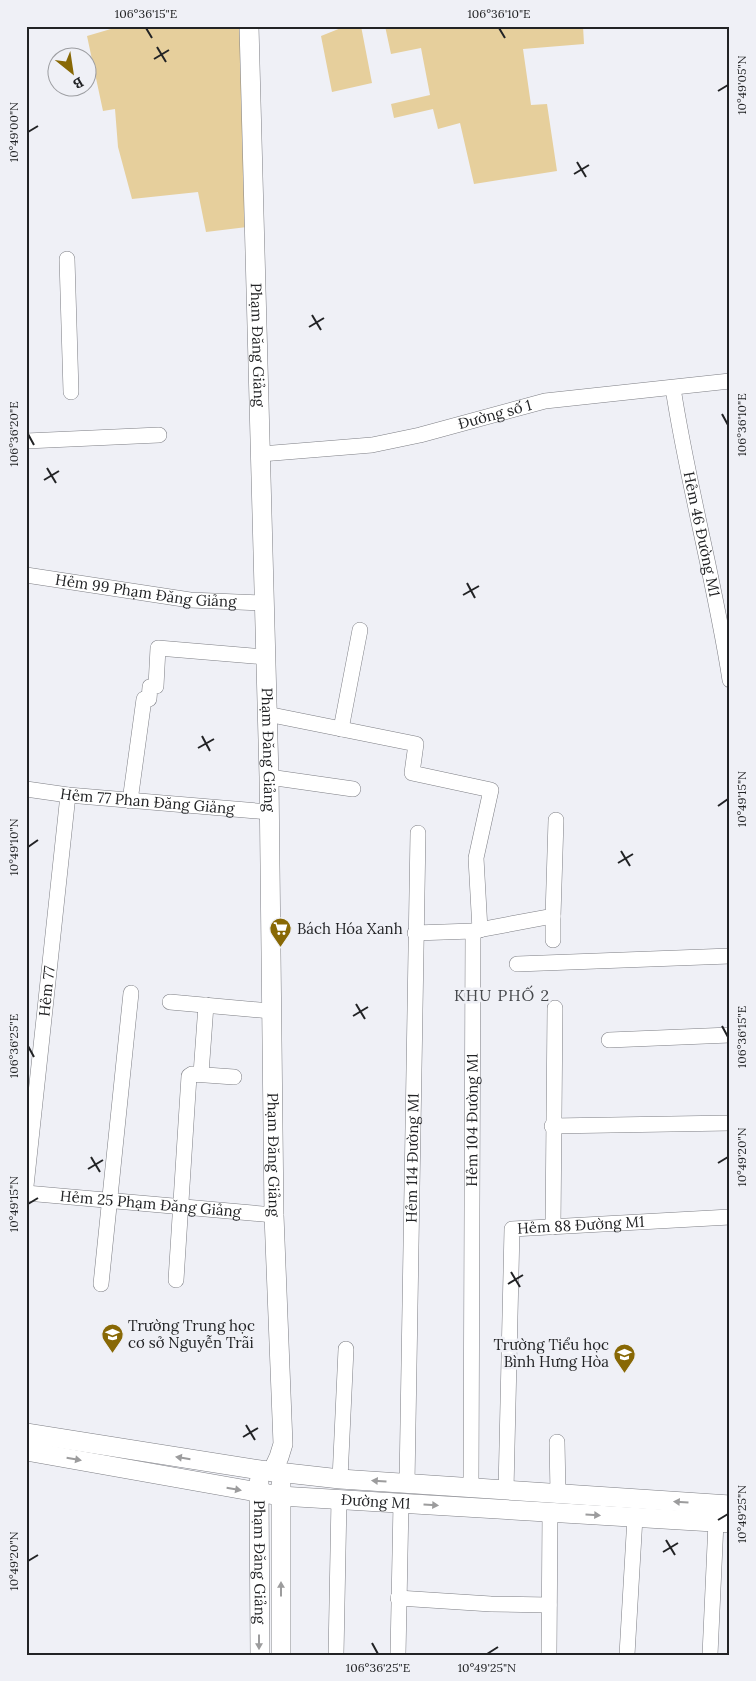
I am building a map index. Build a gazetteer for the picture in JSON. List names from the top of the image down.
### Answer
{
  "streets": {
    "street": [
      "Phạm Đăng Giảng",
      "Đường số 1",
      "Hẻm 46 Đường M1",
      "Hẻm 99 Phạm Đăng Giảng",
      "Hẻm 77 Phan Đăng Giảng",
      "Hẻm 77",
      "Hẻm 104 Đường M1",
      "Hẻm 114 Đường M1",
      "Hẻm 25 Phạm Đăng Giảng",
      "Hẻm 88 Đường M1",
      "Đường M1"
    ]
  },
  "crossings": [
    ["Phạm Đăng Giảng", "Đường số 1"],
    ["Phạm Đăng Giảng", "Hẻm 99 Phạm Đăng Giảng"],
    ["Phạm Đăng Giảng", "Hẻm 77 Phan Đăng Giảng"],
    ["Phạm Đăng Giảng", "Hẻm 25 Phạm Đăng Giảng"],
    ["Phạm Đăng Giảng", "Đường M1"],
    ["Đường số 1", "Hẻm 46 Đường M1"],
    ["Hẻm 77 Phan Đăng Giảng", "Hẻm 77"],
    ["Hẻm 104 Đường M1", "Đường M1"],
    ["Hẻm 114 Đường M1", "Đường M1"],
    ["Hẻm 88 Đường M1", "Đường M1"]
  ],
  "districts": ["KHU PHỐ 2"],
  "places": {
    "supermarket": ["Bách Hóa Xanh"],
    "school or university": ["Trường Trung học cơ sở Nguyễn Trãi", "Trường Tiểu học Bình Hưng Hòa"]
  },
  "north": "bottom right",
  "coordinates": [
    "106°36'15\"E",
    "106°36'10\"E",
    "10°49'05\"N",
    "10°49'00\"N",
    "106°36'20\"E",
    "10°49'15\"N",
    "10°49'10\"N",
    "106°36'25\"E",
    "10°49'20\"N",
    "10°49'25\"N"
  ]
}
